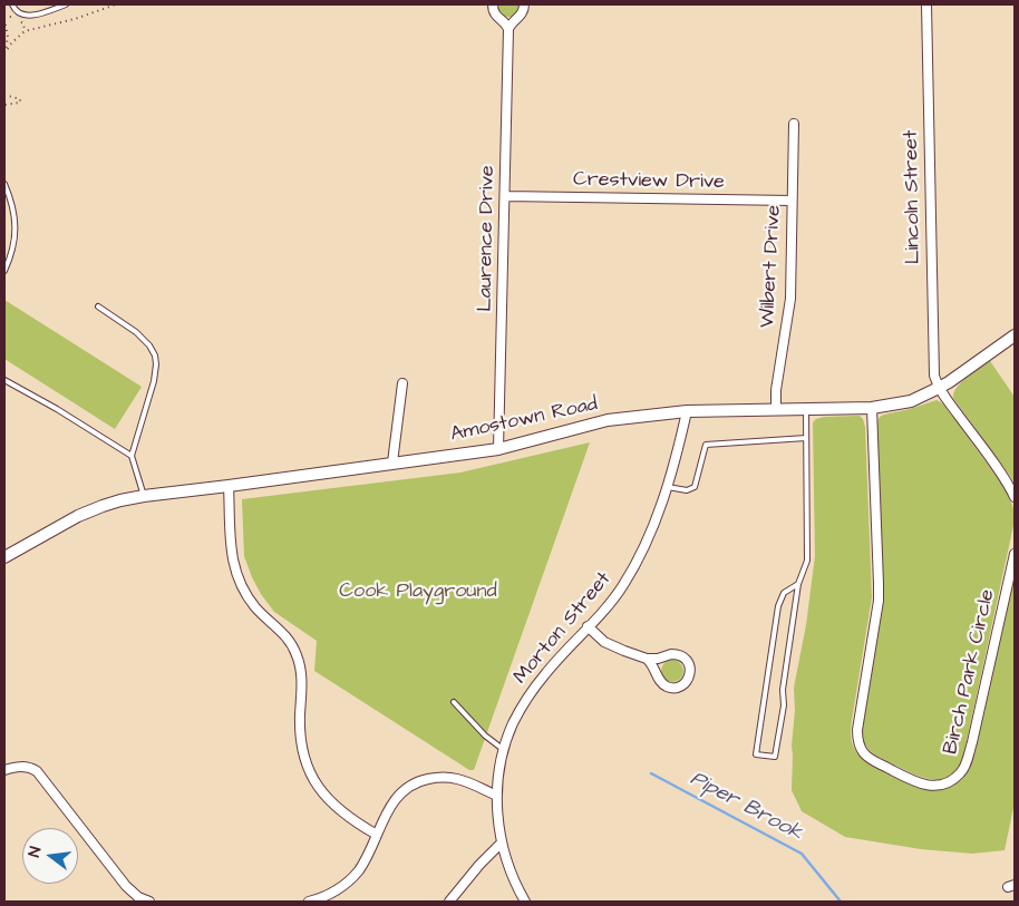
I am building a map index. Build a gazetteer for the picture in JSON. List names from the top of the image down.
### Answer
{
  "streets": {
    "street": [
      "Crestview Drive",
      "Lincoln Street",
      "Laurence Drive",
      "Wilbert Drive",
      "Amostown Road",
      "Morton Street",
      "Birch Park Circle"
    ]
  },
  "crossings": [
    ["Crestview Drive", "Laurence Drive"],
    ["Crestview Drive", "Wilbert Drive"],
    ["Lincoln Street", "Amostown Road"],
    ["Laurence Drive", "Amostown Road"],
    ["Wilbert Drive", "Amostown Road"],
    ["Amostown Road", "Morton Street"],
    ["Amostown Road", "Birch Park Circle"]
  ],
  "water": ["Piper Brook"],
  "parks": ["Cook Playground"],
  "north": "left"
}
